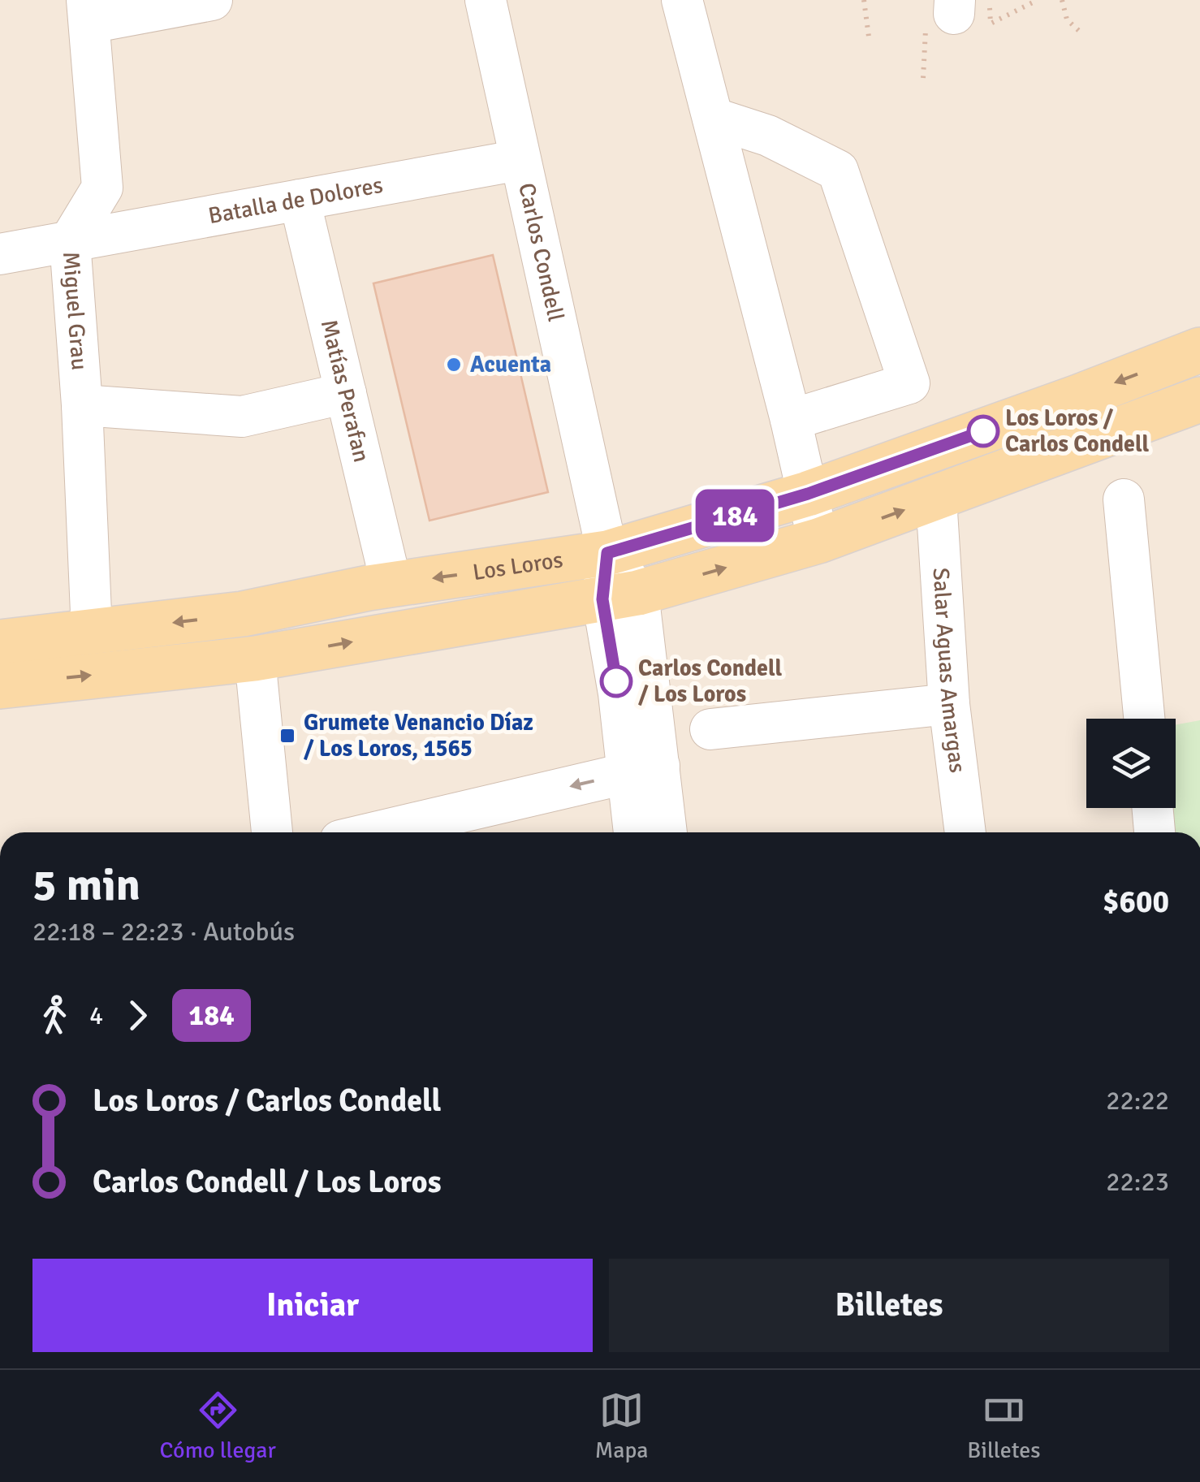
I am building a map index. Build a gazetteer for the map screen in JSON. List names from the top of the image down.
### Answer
{
  "streets": {
    "main road": ["Los Loros"],
    "street": [
      "Batalla de Dolores",
      "Carlos Condell",
      "Miguel Grau",
      "Matías Perafan",
      "Salar Aguas Amargas"
    ]
  },
  "crossings": [
    ["Batalla de Dolores", "Carlos Condell"],
    ["Batalla de Dolores", "Miguel Grau"],
    ["Batalla de Dolores", "Matías Perafan"],
    ["Carlos Condell", "Los Loros"],
    ["Miguel Grau", "Los Loros"],
    ["Matías Perafan", "Los Loros"],
    ["Los Loros", "Salar Aguas Amargas"]
  ],
  "places": {
    "other": ["Acuenta", "Los Loros / Carlos Condell", "Carlos Condell / Los Loros"],
    "transit": ["Grumete Venancio Díaz / Los Loros, 1565"]
  },
  "lines": ["bus line 184"],
  "page": {
    "on_map": "184",
    "heading": ["5 min", "22:18 – 22:23 · Autobús", "$600"],
    "legs": ["4", "184"],
    "list": [
      {
        "name": "Los Loros / Carlos Condell",
        "value": "22:22"
      },
      {
        "name": "Carlos Condell / Los Loros",
        "value": "22:23"
      }
    ],
    "buttons": ["Iniciar", "Billetes"],
    "tabs": ["Cómo llegar", "Mapa", "Billetes"]
  }
}
